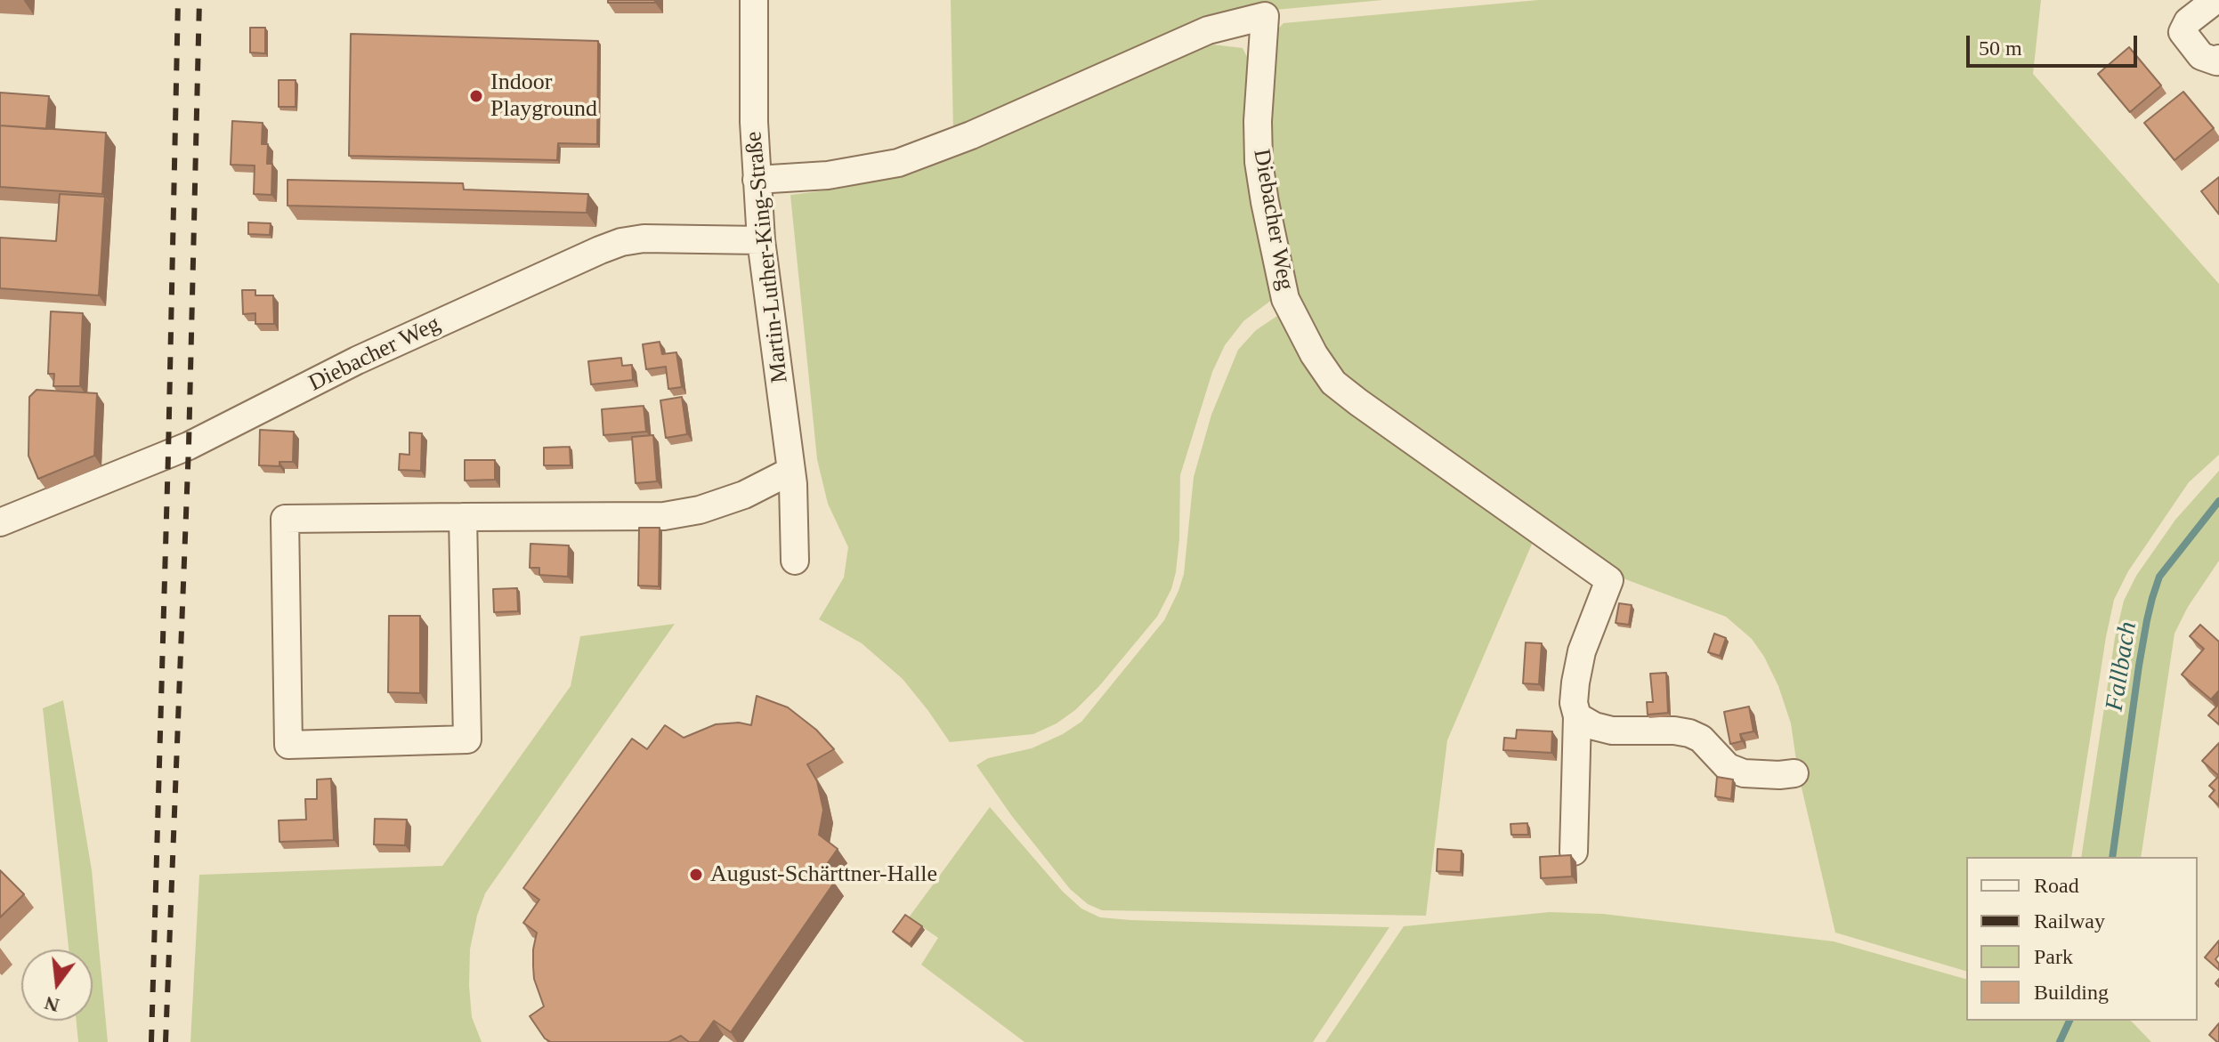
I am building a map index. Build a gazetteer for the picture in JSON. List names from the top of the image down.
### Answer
{
  "streets": {
    "street": ["Diebacher Weg", "Martin-Luther-King-Straße"]
  },
  "crossings": [
    ["Diebacher Weg", "Martin-Luther-King-Straße"]
  ],
  "water": ["Fallbach"],
  "places": ["Indoor Playground", "August-Schärttner-Halle"],
  "legend": [
    "Road",
    "Railway",
    "Park",
    "Building"
  ],
  "scale_bar": "50 m",
  "north": "bottom"
}
